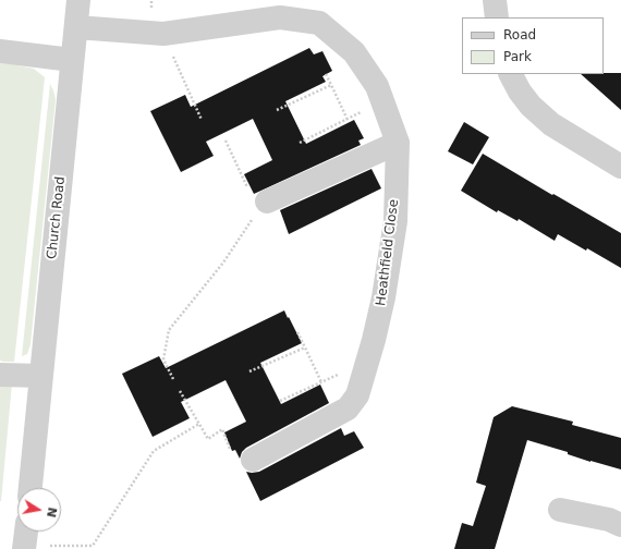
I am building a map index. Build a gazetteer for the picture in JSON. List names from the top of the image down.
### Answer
{
  "streets": {
    "street": ["Church Road", "Heathfield Close"]
  },
  "crossings": [
    ["Church Road", "Heathfield Close"]
  ],
  "legend": ["Road", "Park"],
  "north": "right"
}
